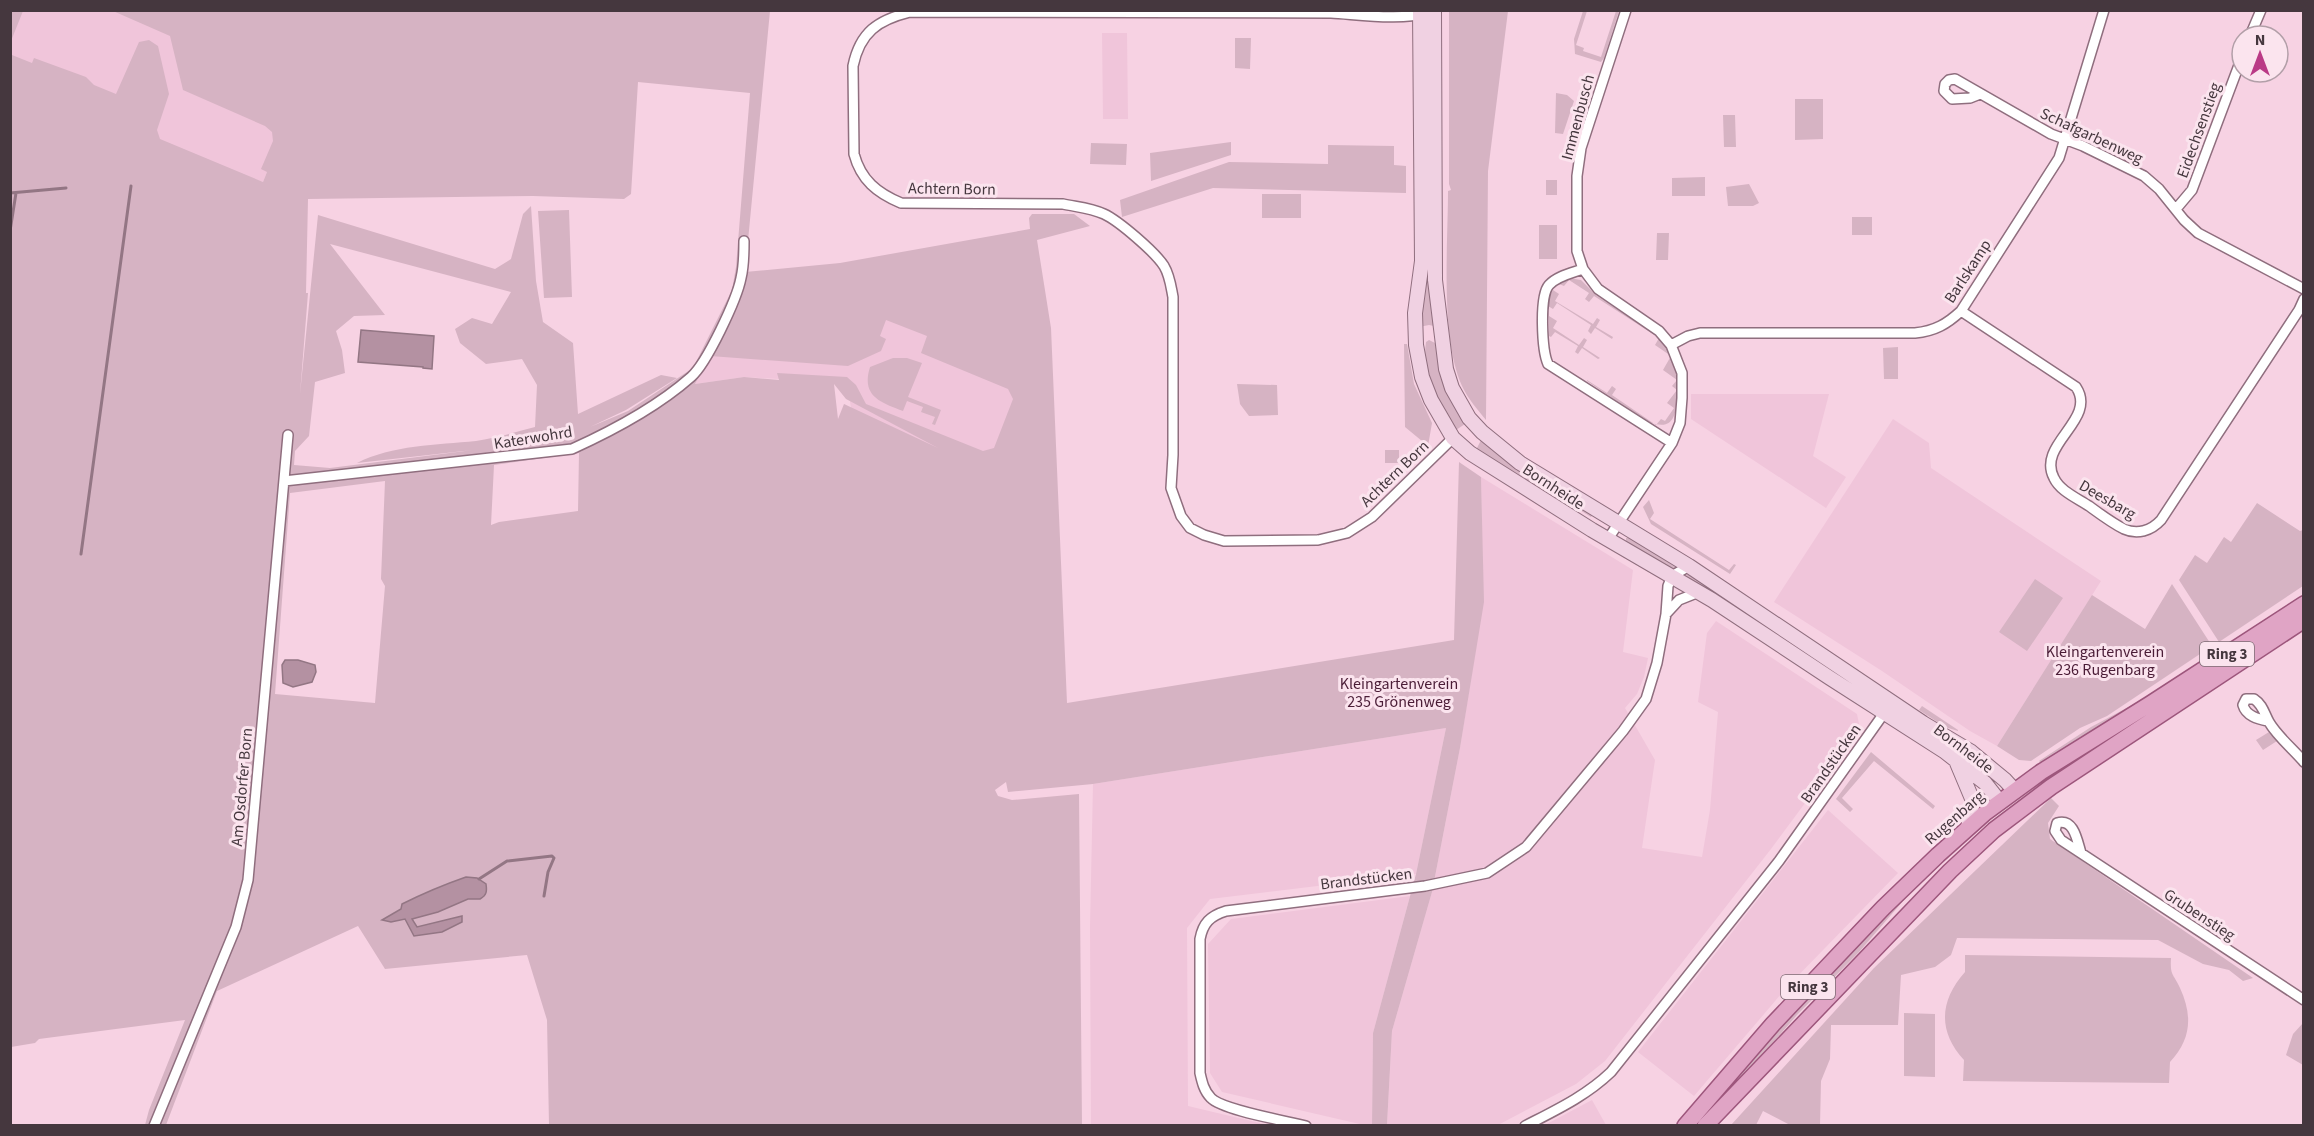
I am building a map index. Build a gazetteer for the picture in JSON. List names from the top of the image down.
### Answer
{
  "streets": {
    "main road": ["Ring 3", "Rugenbarg"],
    "street": [
      "Immenbusch",
      "Eidechsenstieg",
      "Schafgarbenweg",
      "Achtern Born",
      "Barlskamp",
      "Katerwohrd",
      "Bornheide",
      "Deesbarg",
      "Brandstücken",
      "Am Osdorfer Born",
      "Grubenstieg"
    ]
  },
  "crossings": [
    ["Immenbusch", "Barlskamp"],
    ["Immenbusch", "Bornheide"],
    ["Eidechsenstieg", "Schafgarbenweg"],
    ["Schafgarbenweg", "Barlskamp"],
    ["Achtern Born", "Bornheide"],
    ["Barlskamp", "Deesbarg"],
    ["Katerwohrd", "Am Osdorfer Born"],
    ["Bornheide", "Brandstücken"],
    ["Bornheide", "Rugenbarg"]
  ],
  "parks": ["Kleingartenverein 236 Rugenbarg", "Kleingartenverein 235 Grönenweg"],
  "north": "top"
}
